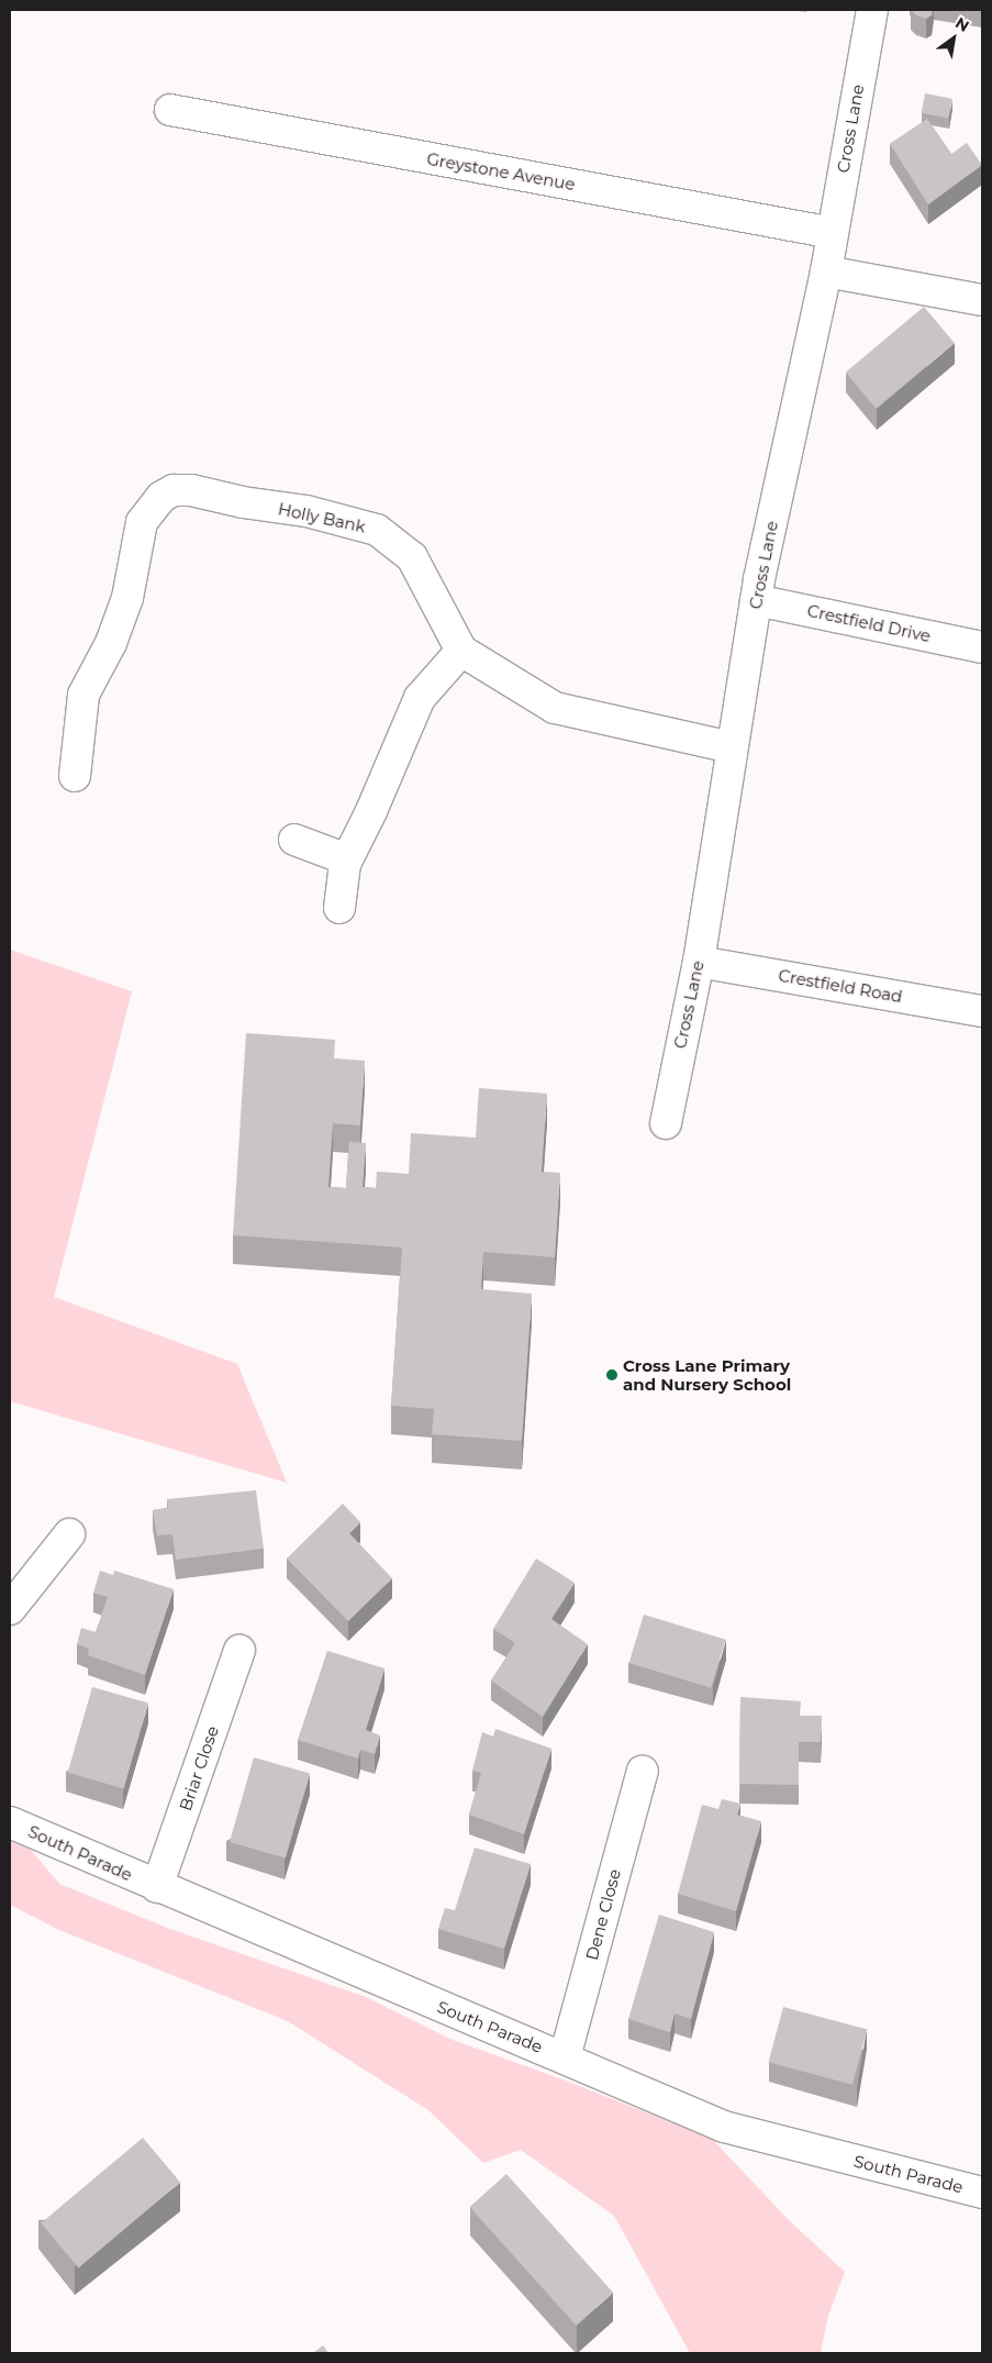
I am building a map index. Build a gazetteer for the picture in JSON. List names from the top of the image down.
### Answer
{
  "streets": {
    "street": [
      "Cross Lane",
      "Greystone Avenue",
      "Holly Bank",
      "Crestfield Drive",
      "Crestfield Road",
      "Briar Close",
      "South Parade",
      "Dene Close"
    ]
  },
  "crossings": [
    ["Cross Lane", "Greystone Avenue"],
    ["Cross Lane", "Crestfield Drive"],
    ["Cross Lane", "Crestfield Road"],
    ["Briar Close", "South Parade"],
    ["South Parade", "Dene Close"]
  ],
  "places": ["Cross Lane Primary and Nursery School"],
  "north": "top right"
}
